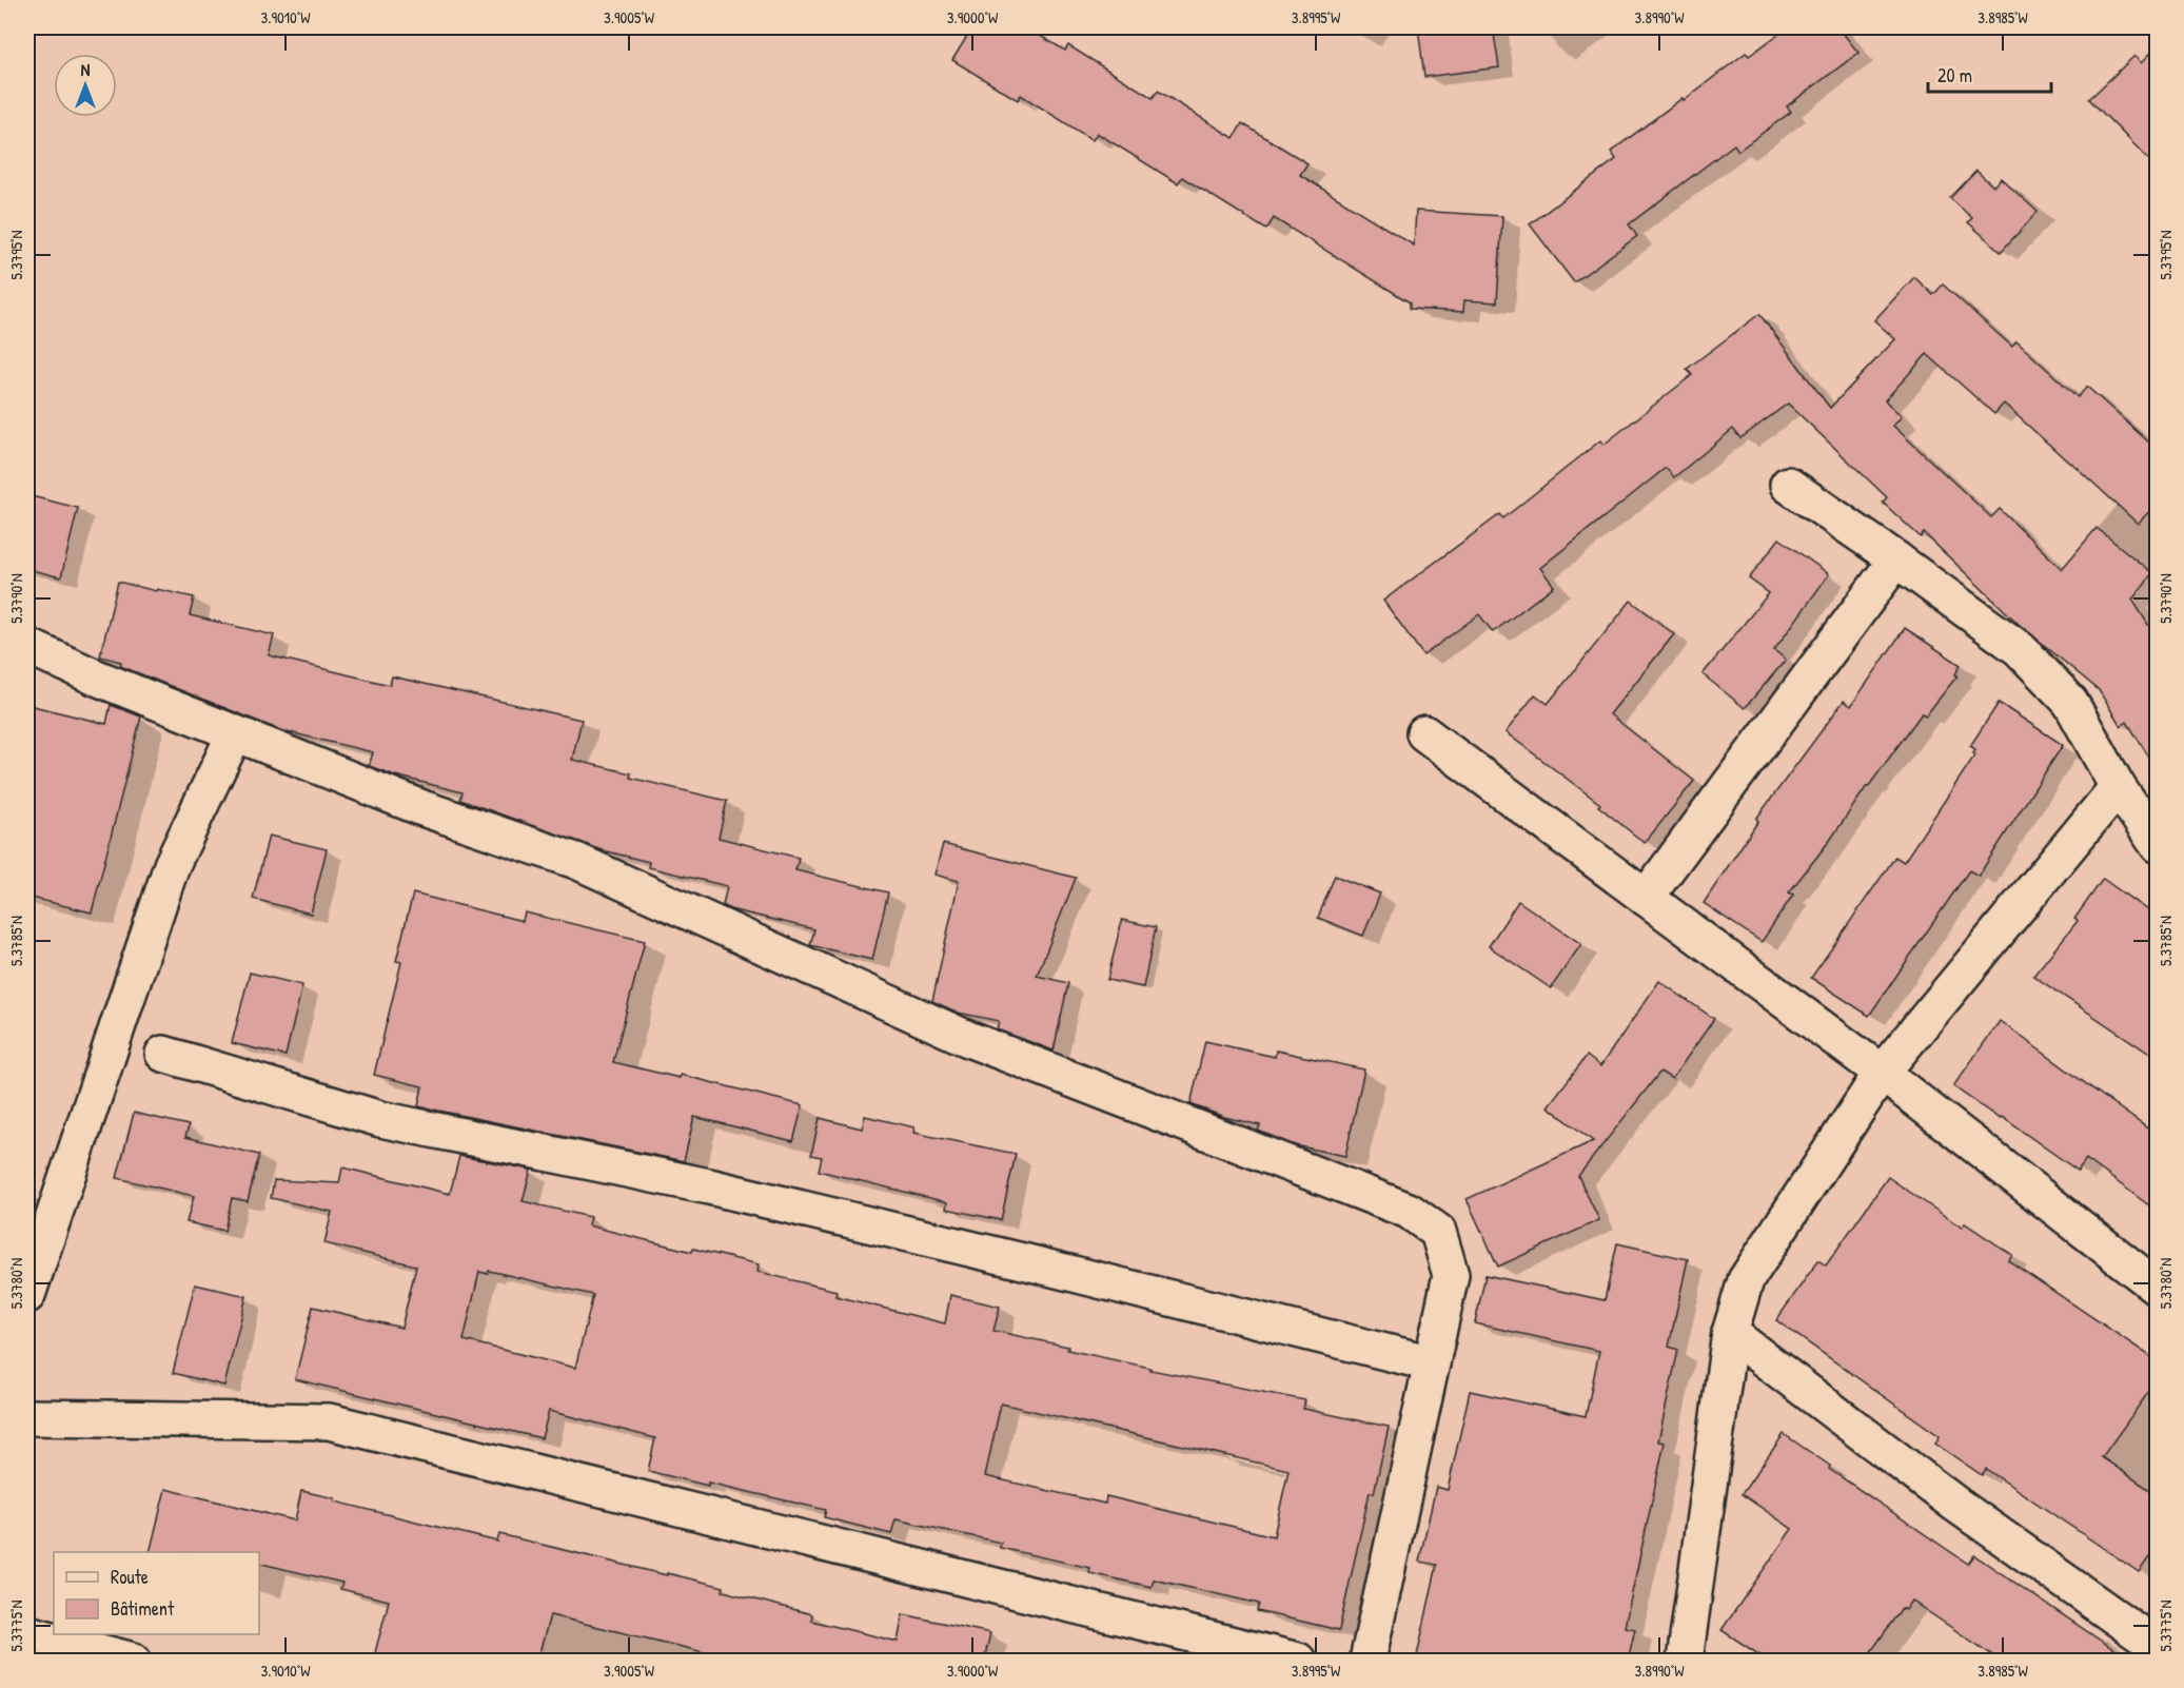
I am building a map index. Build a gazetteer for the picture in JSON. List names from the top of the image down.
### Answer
{
  "legend": ["Route", "Bâtiment"],
  "scale_bar": "20 m",
  "north": "top",
  "coordinates": [
    "3.9010°W",
    "3.9005°W",
    "3.9000°W",
    "3.8995°W",
    "3.8990°W",
    "3.8985°W",
    "5.3795°N",
    "5.3790°N",
    "5.3785°N",
    "5.3780°N",
    "5.3775°N"
  ]
}
